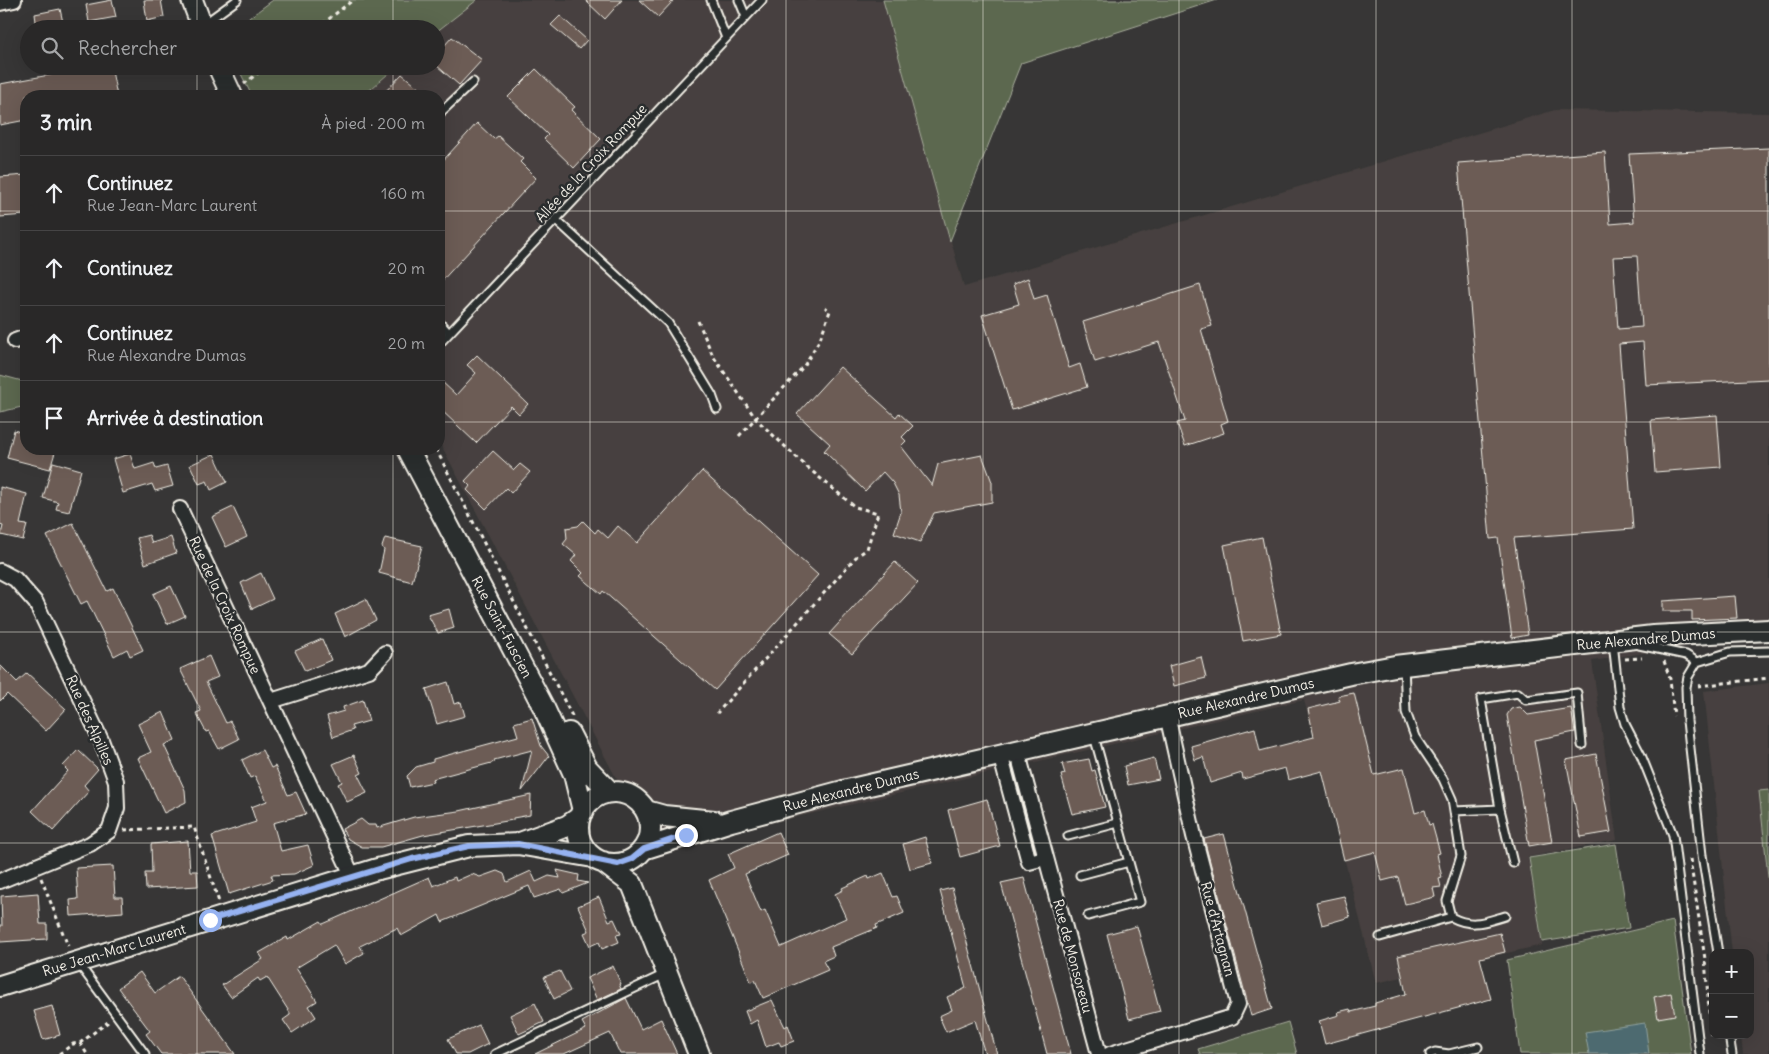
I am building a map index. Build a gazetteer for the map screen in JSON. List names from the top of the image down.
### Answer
{
  "streets": {
    "street": [
      "Rue de la Croix Rompue",
      "Rue Saint-Fuscien",
      "Rue Alexandre Dumas",
      "Rue des Alpilles",
      "Rue d'Artagnan",
      "Rue Jean-Marc Laurent",
      "Rue de Monsoreau"
    ],
    "lane": ["Allée de la Croix Rompue"]
  },
  "crossings": [
    ["Rue de la Croix Rompue", "Rue Jean-Marc Laurent"],
    ["Rue Saint-Fuscien", "Rue Alexandre Dumas"],
    ["Rue Saint-Fuscien", "Rue Jean-Marc Laurent"],
    ["Rue Alexandre Dumas", "Rue d'Artagnan"],
    ["Rue Alexandre Dumas", "Rue Jean-Marc Laurent"],
    ["Rue Alexandre Dumas", "Rue de Monsoreau"]
  ],
  "page": {
    "search": "Rechercher",
    "heading": ["3 min", "À pied · 200 m"],
    "list": [
      ["Continuez", "Rue Jean-Marc Laurent", "160 m"],
      ["Continuez", "20 m"],
      ["Continuez", "Rue Alexandre Dumas", "20 m"],
      "Arrivée à destination"
    ],
    "map_buttons": ["+", "−"]
  }
}
